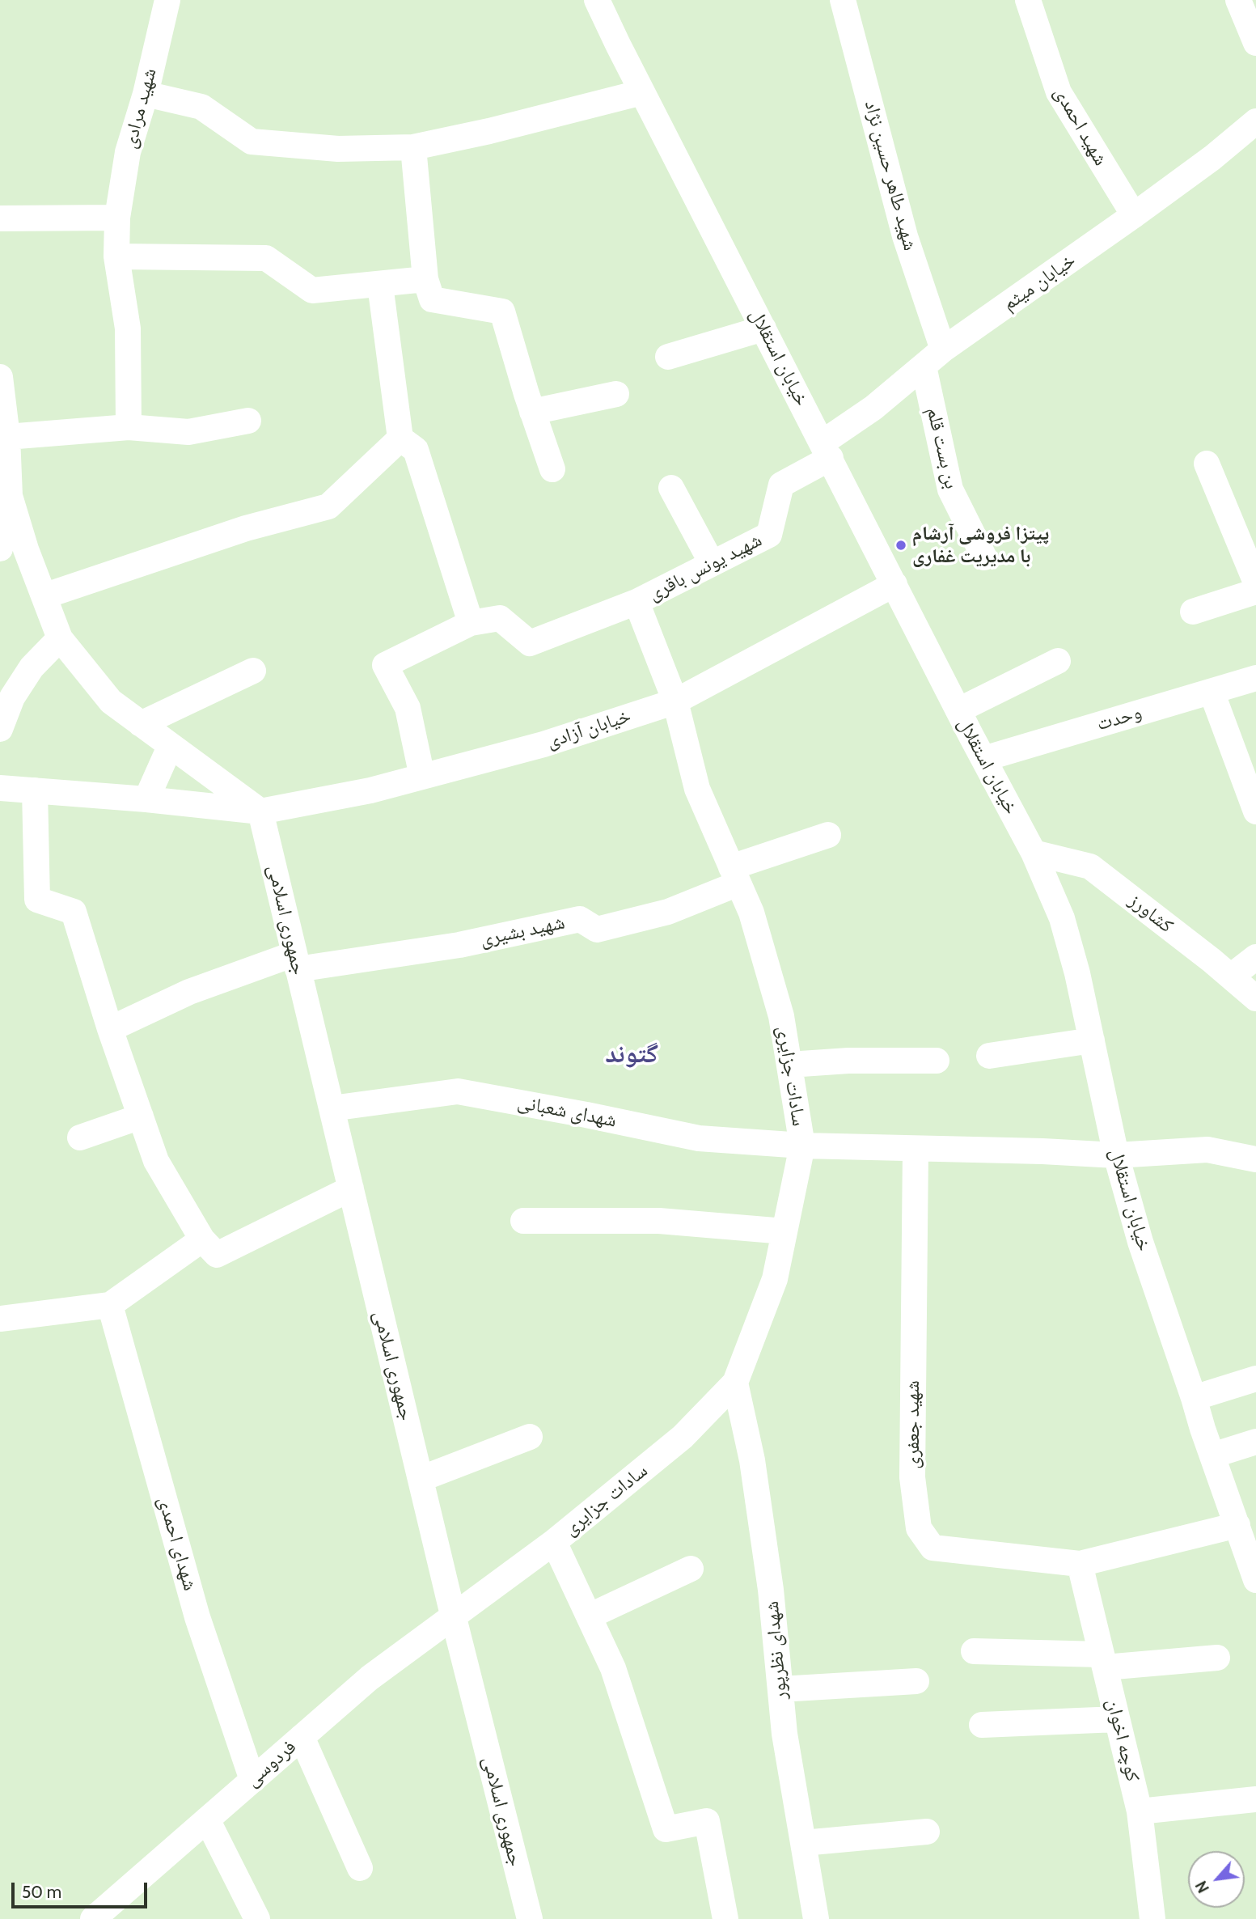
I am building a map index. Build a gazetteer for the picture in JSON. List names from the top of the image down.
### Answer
{
  "streets": {
    "street": [
      "شهید مرادی",
      "شهید احمدی",
      "شهید طاهر حسین نژاد",
      "خیابان میثم",
      "خیابان استقلال",
      "بن بست قلم",
      "شهید یونس باقری",
      "وحدت",
      "خیابان آزادی",
      "کشاورز",
      "جمهوری اسلامی",
      "شهید بشیری",
      "سادات جزایری",
      "شهدای شعبانی",
      "شهید جعفری",
      "شهدای احمدی",
      "شهدای نظرپور",
      "کوچه اخوان",
      "فردوسی"
    ]
  },
  "crossings": [
    ["شهید احمدی", "خیابان میثم"],
    ["شهید طاهر حسین نژاد", "خیابان میثم"],
    ["خیابان میثم", "خیابان استقلال"],
    ["خیابان میثم", "بن بست قلم"],
    ["خیابان میثم", "شهید یونس باقری"],
    ["خیابان استقلال", "شهید یونس باقری"],
    ["خیابان استقلال", "وحدت"],
    ["خیابان استقلال", "خیابان آزادی"],
    ["خیابان استقلال", "کشاورز"],
    ["خیابان استقلال", "شهدای شعبانی"],
    ["شهید یونس باقری", "سادات جزایری"],
    ["خیابان آزادی", "جمهوری اسلامی"],
    ["خیابان آزادی", "سادات جزایری"],
    ["جمهوری اسلامی", "شهید بشیری"],
    ["جمهوری اسلامی", "سادات جزایری"],
    ["جمهوری اسلامی", "شهدای شعبانی"],
    ["جمهوری اسلامی", "فردوسی"],
    ["شهید بشیری", "سادات جزایری"],
    ["سادات جزایری", "شهدای شعبانی"],
    ["سادات جزایری", "شهدای نظرپور"],
    ["سادات جزایری", "فردوسی"],
    ["شهدای شعبانی", "شهید جعفری"],
    ["شهید جعفری", "کوچه اخوان"],
    ["شهدای احمدی", "فردوسی"]
  ],
  "districts": ["گتوند"],
  "places": ["پیتزا فروشی آرشام با مدیریت غفاری"],
  "scale_bar": "50 m",
  "north": "bottom left"
}
